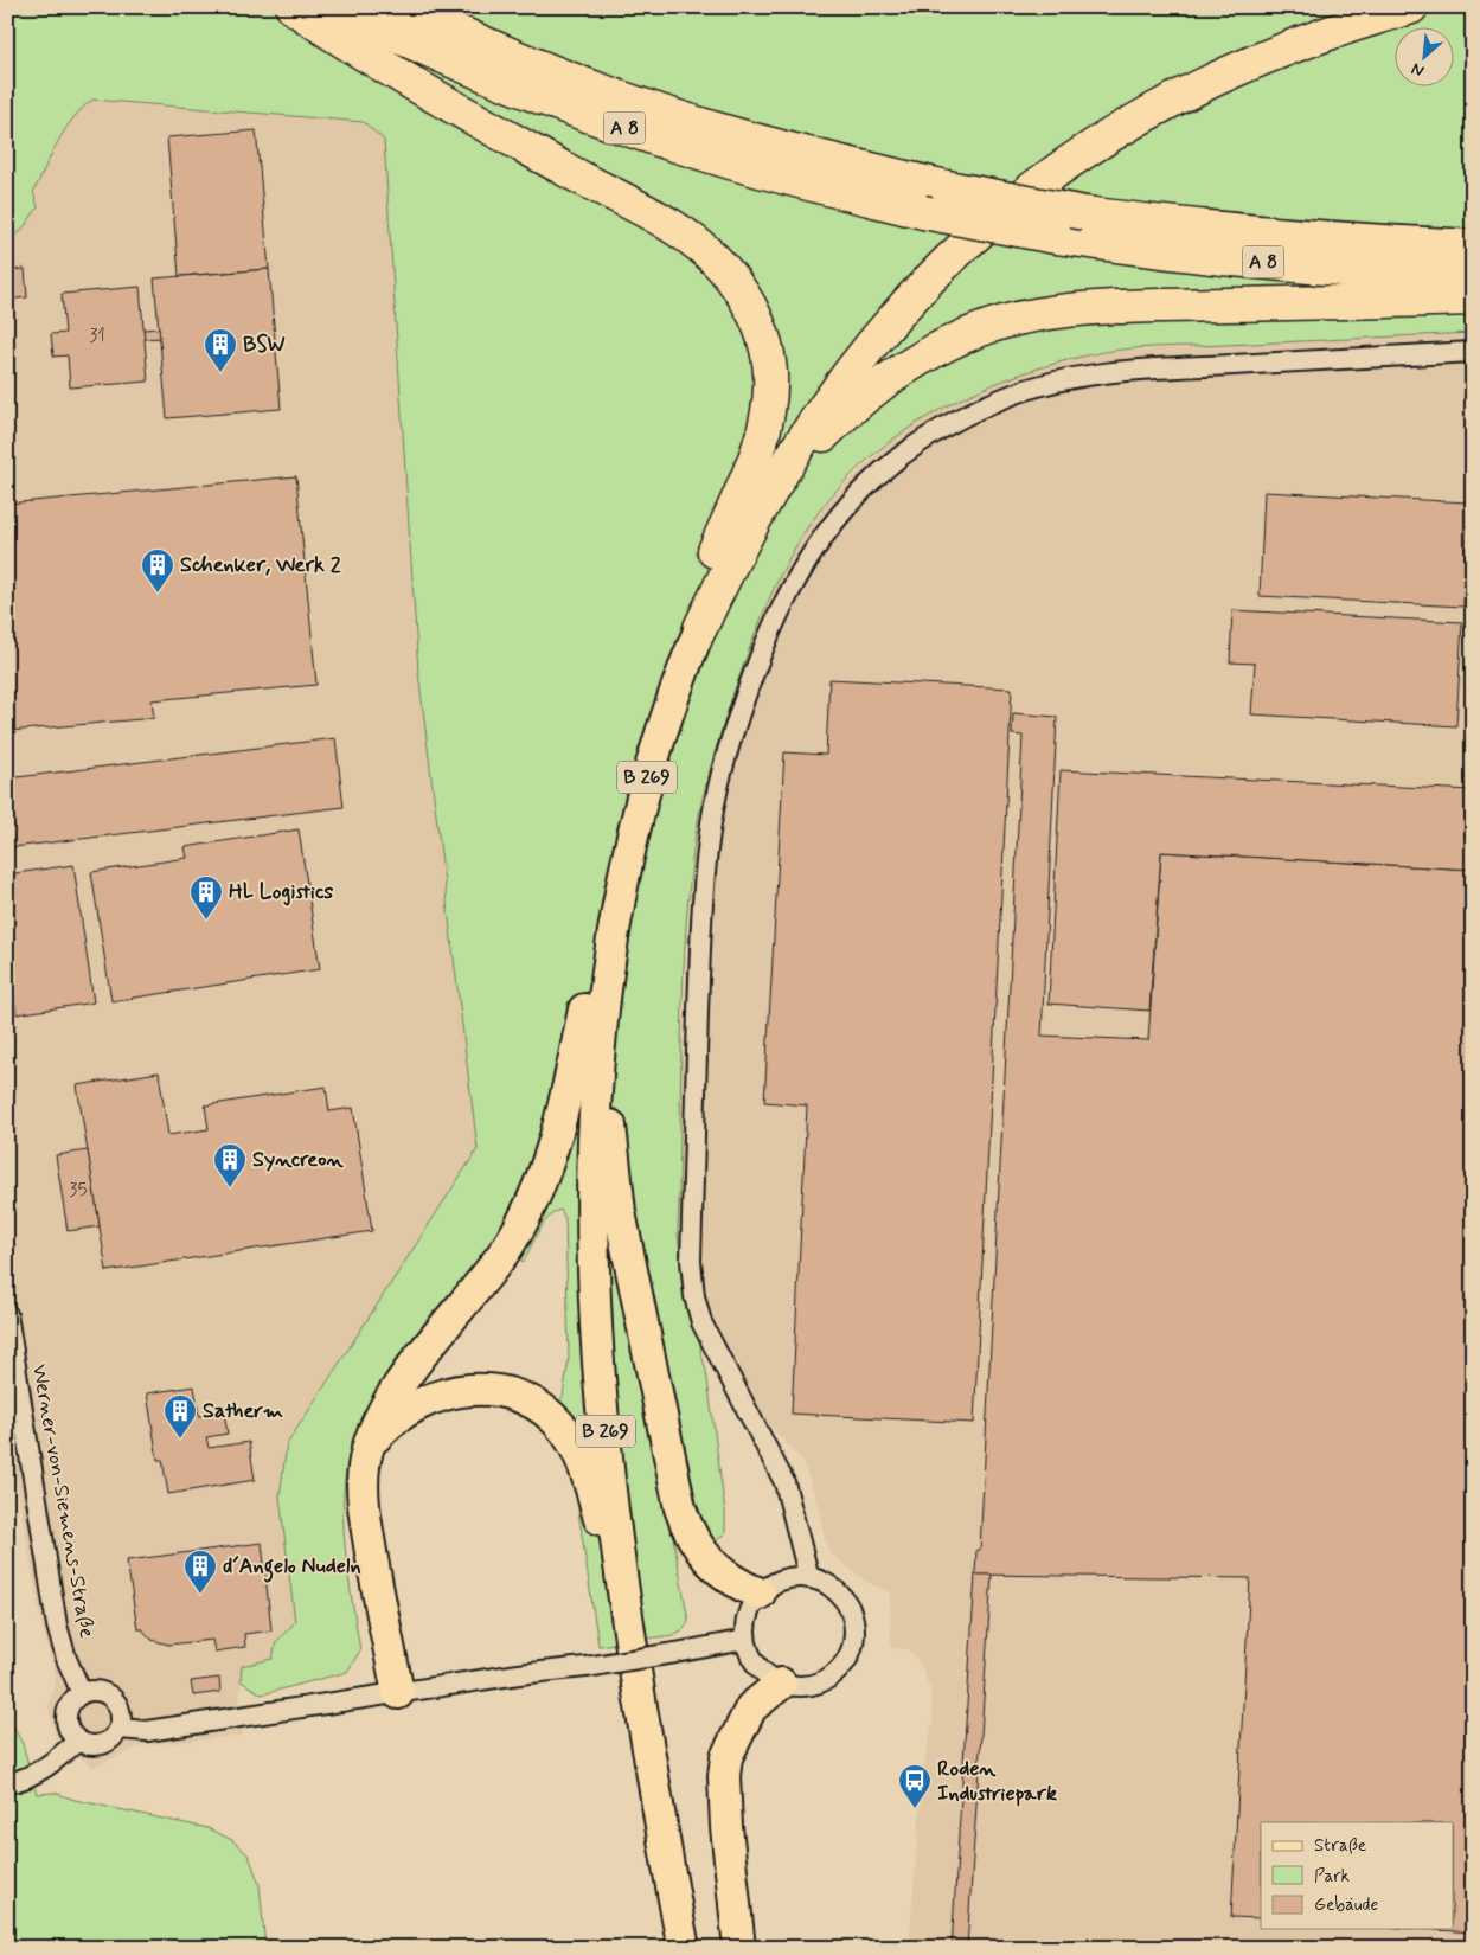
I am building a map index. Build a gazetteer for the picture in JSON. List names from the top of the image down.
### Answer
{
  "streets": {
    "highway": ["A 8"],
    "main road": ["B 269"],
    "street": ["Werner-von-Siemens-Straße"]
  },
  "places": {
    "building": [
      "BSW",
      "Schenker, Werk 2",
      "HL Logistics",
      "Syncreon",
      "Satherm",
      "d´Angelo Nudeln"
    ],
    "bus stop": ["Roden Industriepark"]
  },
  "house_numbers": ["31", "35"],
  "legend": ["Straße", "Park", "Gebäude"],
  "north": "bottom left"
}
